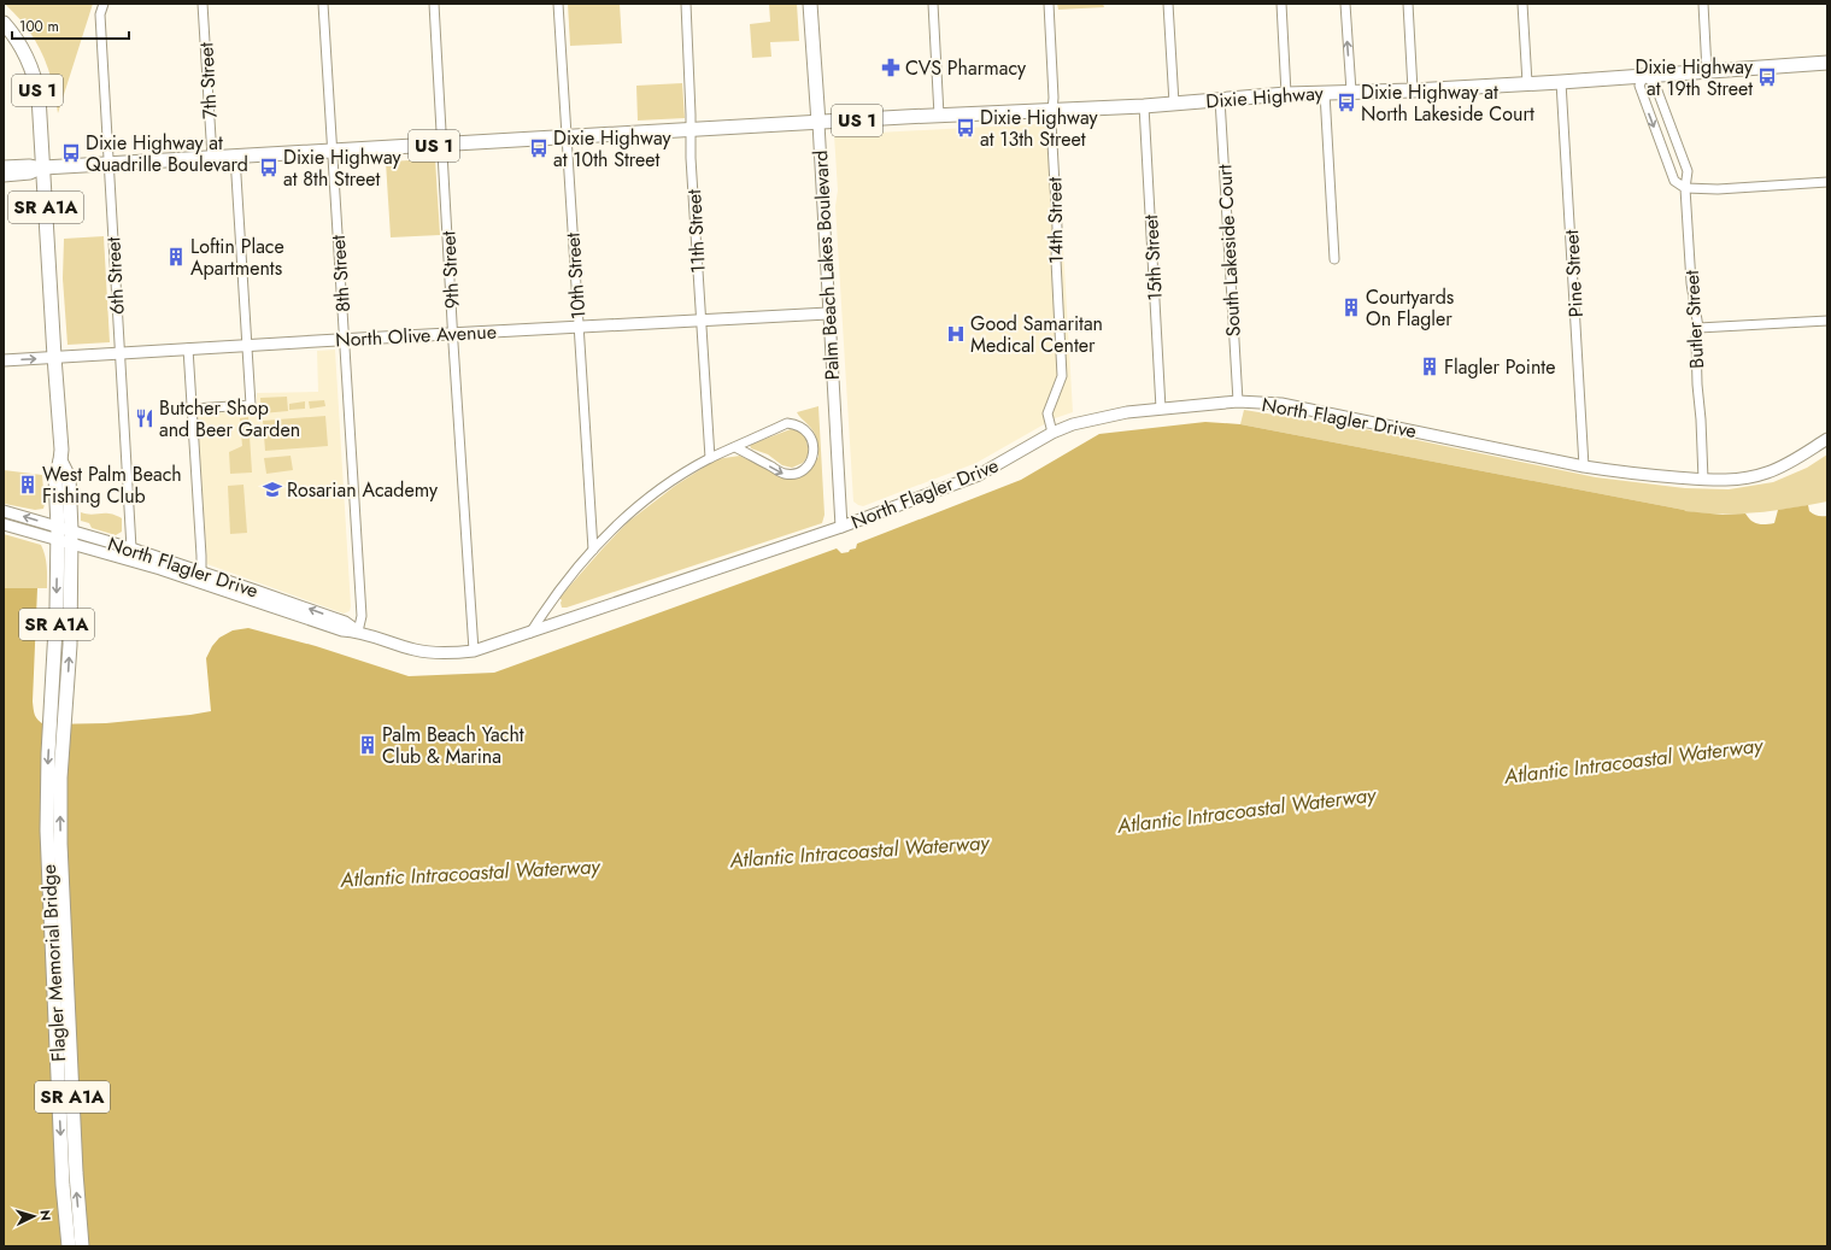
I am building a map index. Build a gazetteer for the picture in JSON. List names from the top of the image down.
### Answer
{
  "streets": {
    "main road": [
      "US 1",
      "Dixie Highway",
      "SR A1A",
      "Palm Beach Lakes Boulevard",
      "Flagler Memorial Bridge"
    ],
    "street": [
      "7th Street",
      "14th Street",
      "11th Street",
      "South Lakeside Court",
      "15th Street",
      "9th Street",
      "8th Street",
      "Pine Street",
      "6th Street",
      "10th Street",
      "Butler Street",
      "North Olive Avenue",
      "North Flagler Drive"
    ]
  },
  "crossings": [
    ["7th Street", "US 1"],
    ["US 1", "Dixie Highway"],
    ["US 1", "SR A1A"],
    ["US 1", "11th Street"],
    ["US 1", "Palm Beach Lakes Boulevard"],
    ["US 1", "9th Street"],
    ["US 1", "8th Street"],
    ["US 1", "6th Street"],
    ["US 1", "10th Street"],
    ["Dixie Highway", "14th Street"],
    ["Dixie Highway", "South Lakeside Court"],
    ["Dixie Highway", "15th Street"],
    ["Dixie Highway", "Palm Beach Lakes Boulevard"],
    ["Dixie Highway", "Pine Street"],
    ["Dixie Highway", "Butler Street"],
    ["SR A1A", "North Olive Avenue"],
    ["SR A1A", "North Flagler Drive"],
    ["SR A1A", "Flagler Memorial Bridge"],
    ["14th Street", "North Flagler Drive"],
    ["11th Street", "North Olive Avenue"],
    ["South Lakeside Court", "North Flagler Drive"],
    ["15th Street", "North Flagler Drive"],
    ["Palm Beach Lakes Boulevard", "North Olive Avenue"],
    ["Palm Beach Lakes Boulevard", "North Flagler Drive"],
    ["9th Street", "North Olive Avenue"],
    ["9th Street", "North Flagler Drive"],
    ["8th Street", "North Olive Avenue"],
    ["8th Street", "North Flagler Drive"],
    ["Pine Street", "North Flagler Drive"],
    ["6th Street", "North Olive Avenue"],
    ["6th Street", "North Flagler Drive"],
    ["10th Street", "North Olive Avenue"],
    ["Butler Street", "North Flagler Drive"]
  ],
  "water": ["Atlantic Intracoastal Waterway"],
  "places": {
    "pharmacy": ["CVS Pharmacy"],
    "bus stop": [
      "Dixie Highway at 19th Street",
      "Dixie Highway at North Lakeside Court",
      "Dixie Highway at 13th Street",
      "Dixie Highway at 10th Street",
      "Dixie Highway at Quadrille Boulevard",
      "Dixie Highway at 8th Street"
    ],
    "building": [
      "Loftin Place Apartments",
      "Courtyards On Flagler",
      "Flagler Pointe",
      "West Palm Beach Fishing Club",
      "Palm Beach Yacht Club & Marina"
    ],
    "hospital": ["Good Samaritan Medical Center"],
    "restaurant": ["Butcher Shop and Beer Garden"],
    "school or university": ["Rosarian Academy"]
  },
  "scale_bar": "100 m",
  "north": "right"
}
